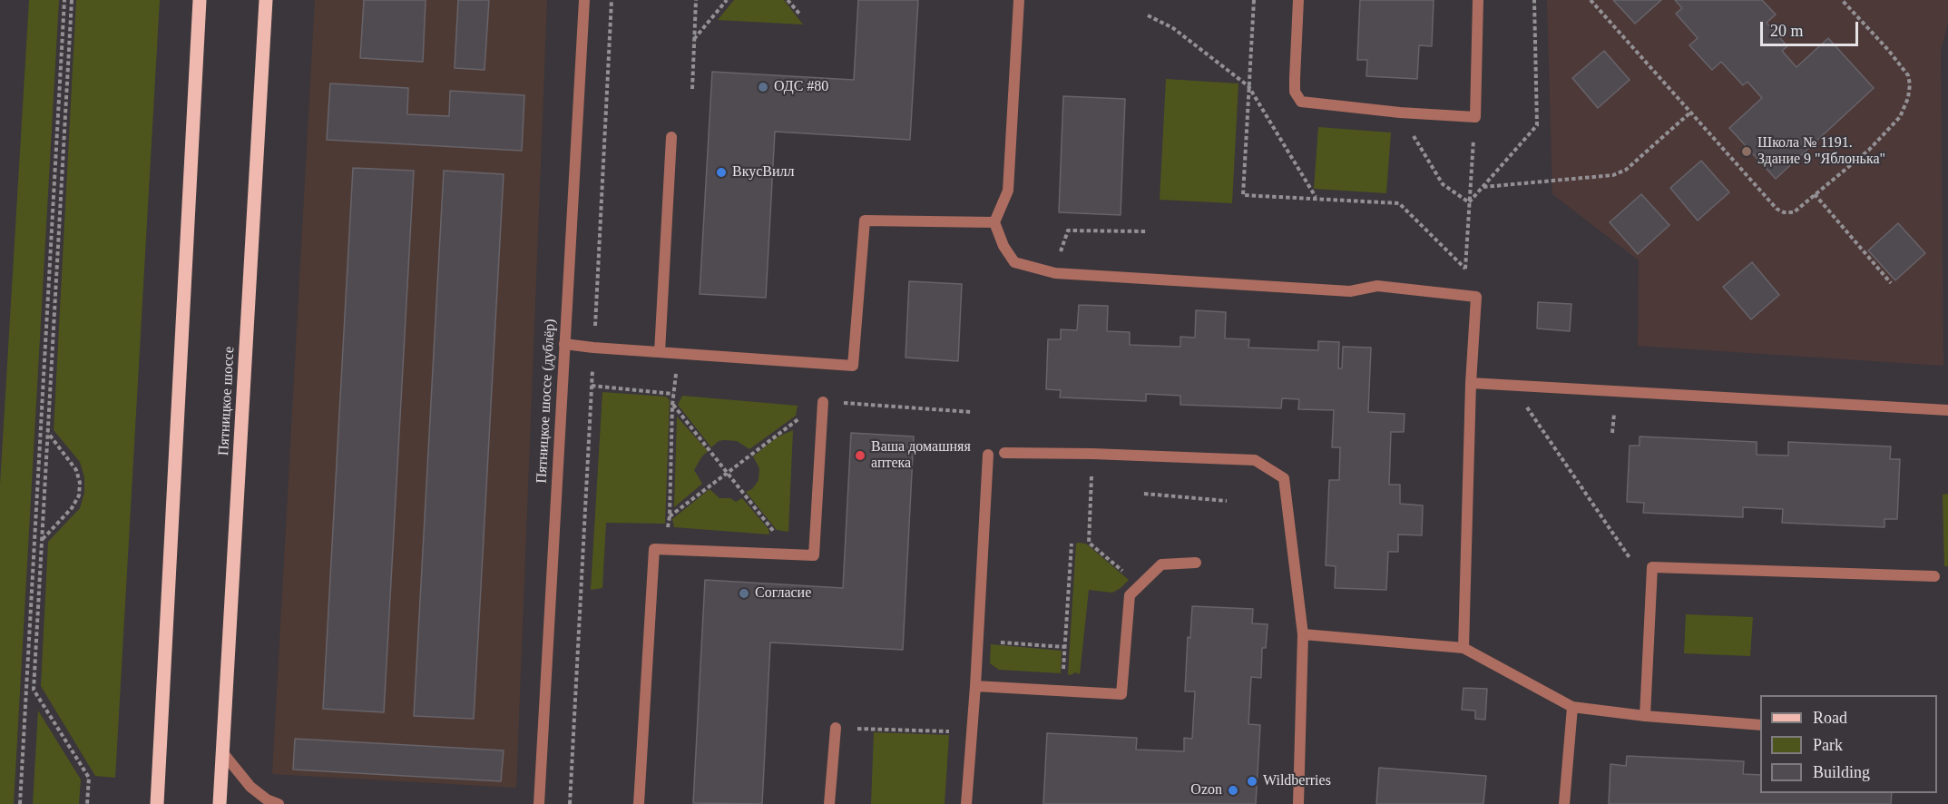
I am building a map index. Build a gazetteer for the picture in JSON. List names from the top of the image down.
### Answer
{
  "streets": {
    "main road": ["Пятницкое шоссе"],
    "street": ["Пятницкое шоссе (дублёр)"]
  },
  "places": [
    "ОДС #80",
    "Школа № 1191. Здание 9 \"Яблонька\"",
    "ВкусВилл",
    "Ваша домашняя аптека",
    "Согласие",
    "Wildberries",
    "Ozon"
  ],
  "legend": ["Road", "Park", "Building"],
  "scale_bar": "20 m"
}
